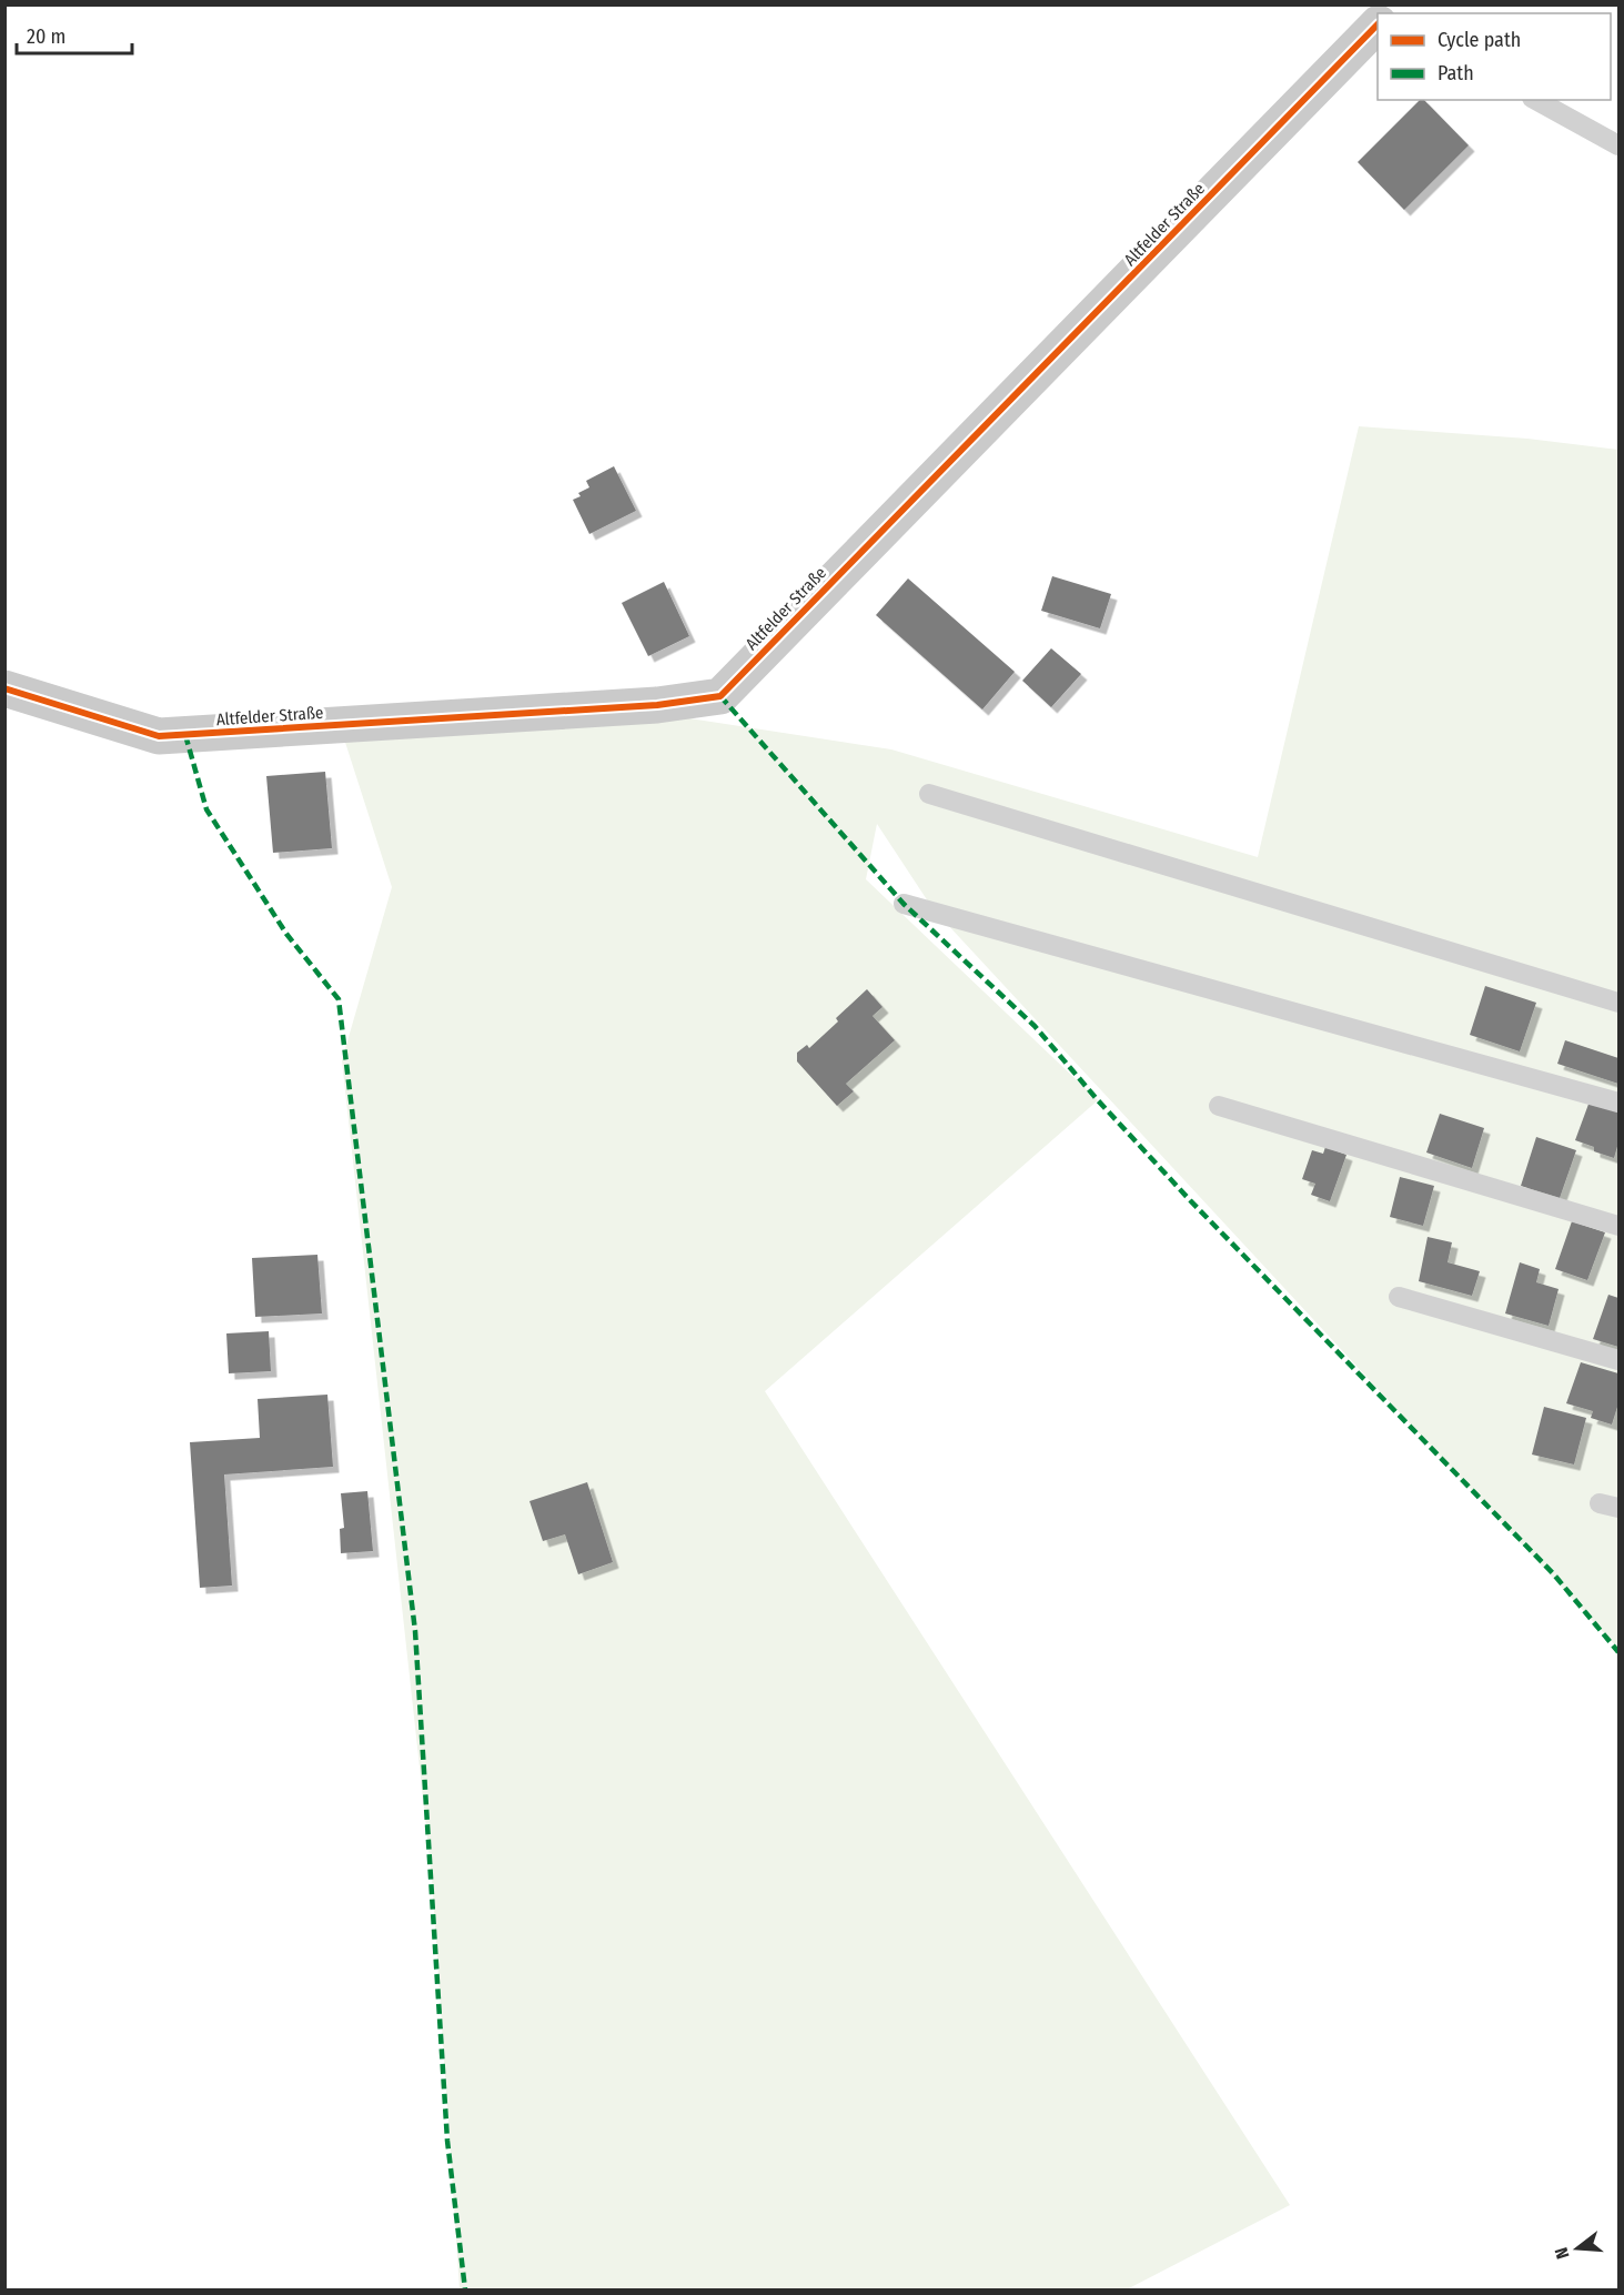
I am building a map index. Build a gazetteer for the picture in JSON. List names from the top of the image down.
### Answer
{
  "streets": {
    "street": ["Altfelder Straße"]
  },
  "legend": ["Cycle path", "Path"],
  "scale_bar": "20 m",
  "north": "left"
}
